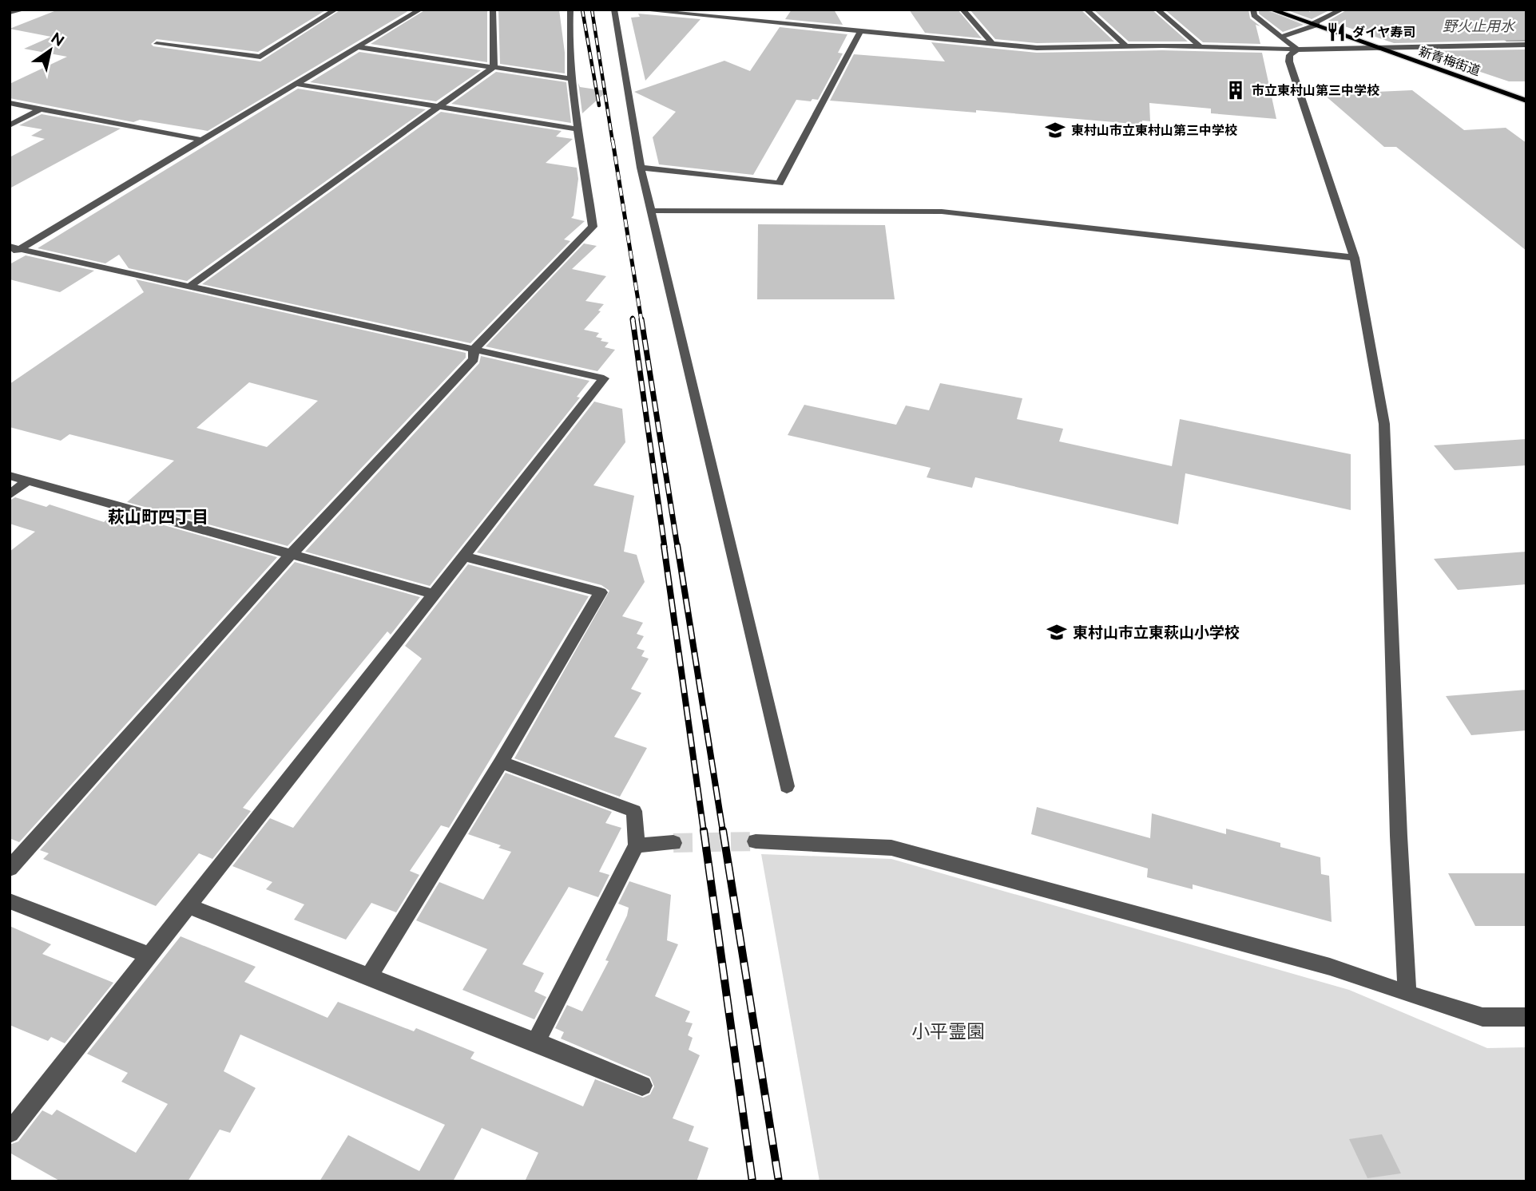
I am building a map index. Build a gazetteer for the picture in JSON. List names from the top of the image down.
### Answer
{
  "streets": {
    "main road": ["新青梅街道"]
  },
  "districts": ["萩山町四丁目"],
  "water": ["野火止用水"],
  "parks": ["小平霊園"],
  "places": {
    "restaurant": ["ダイヤ寿司"],
    "building": ["市立東村山第三中学校"],
    "school or university": ["東村山市立東村山第三中学校", "東村山市立東萩山小学校"]
  },
  "north": "top right"
}
